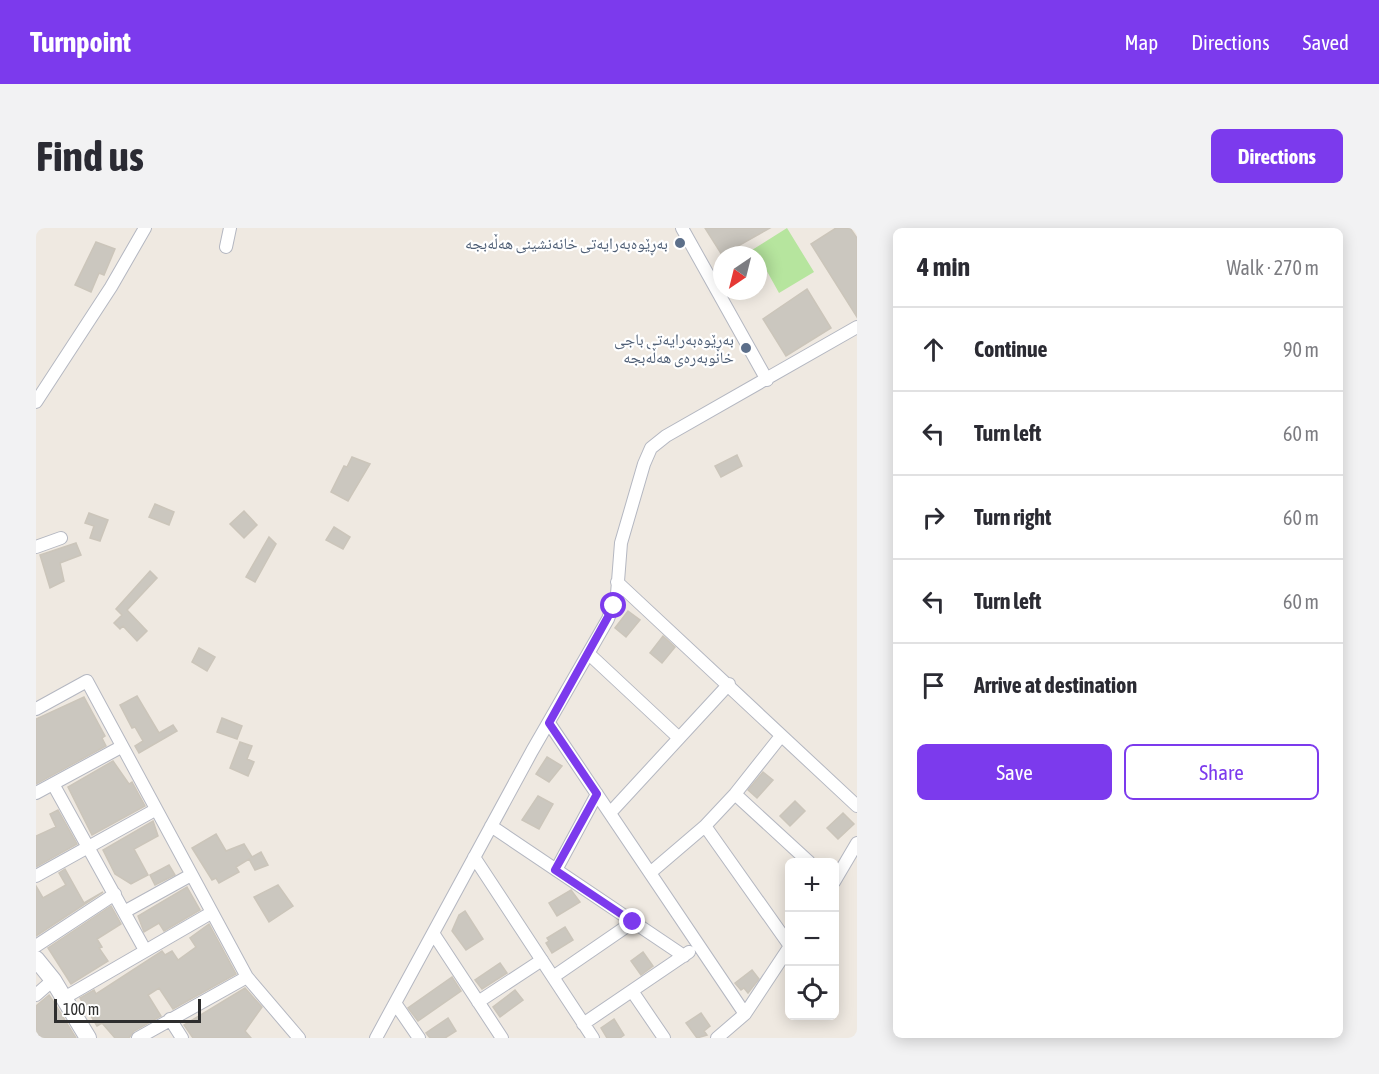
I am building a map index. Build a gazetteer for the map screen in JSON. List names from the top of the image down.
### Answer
{
  "places": ["بەڕێوەبەرایەتی خانەنشینی هەڵەبجە", "بەڕێوەبەرایەتی باجی خانوبەرەی هەڵەبجە"],
  "scale_bar": "100 m",
  "north": "bottom left",
  "page": {
    "header": "Turnpoint",
    "nav": ["Map", "Directions", "Saved"],
    "buttons": [
      "Directions",
      ["Save", "Share"]
    ],
    "title": "Find us",
    "heading": ["4 min", "Walk · 270 m"],
    "list": [
      ["Continue", "90 m"],
      ["Turn left", "60 m"],
      ["Turn right", "60 m"],
      ["Turn left", "60 m"],
      "Arrive at destination"
    ],
    "map_buttons": ["+", "−"],
    "scale": "100 m"
  }
}
